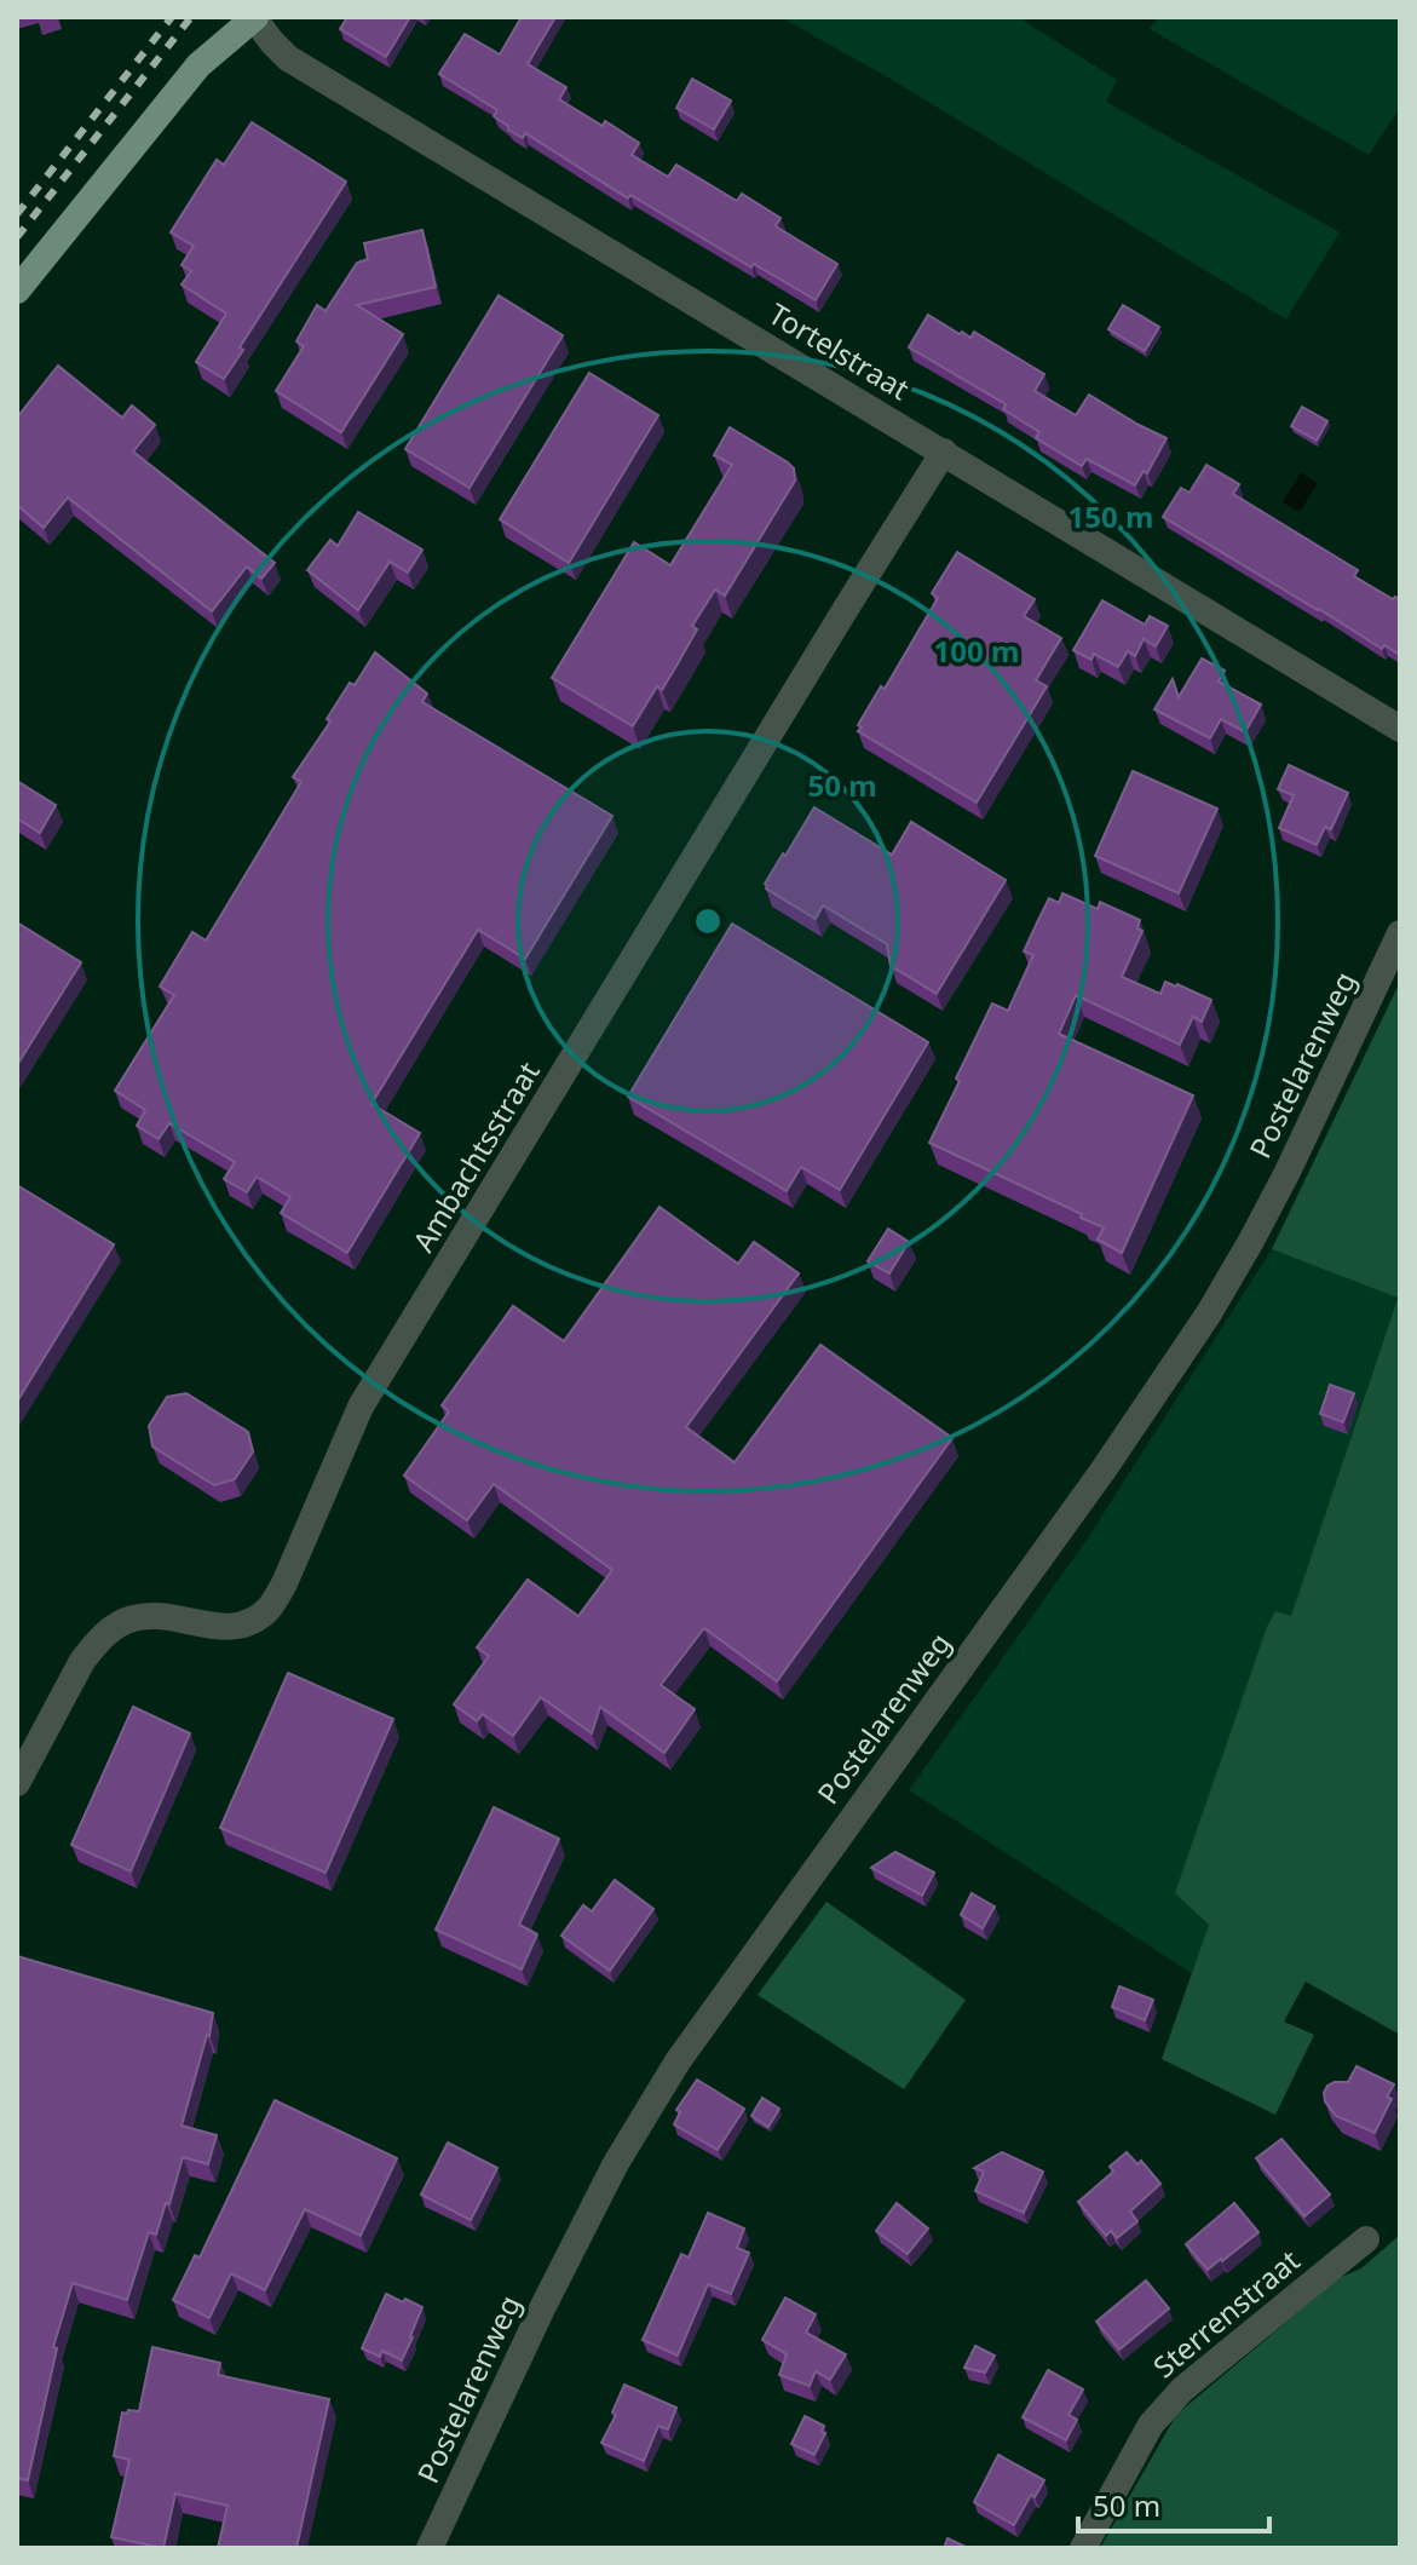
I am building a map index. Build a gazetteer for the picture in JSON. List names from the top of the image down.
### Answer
{
  "streets": {
    "street": [
      "Tortelstraat",
      "Postelarenweg",
      "Ambachtsstraat",
      "Sterrenstraat"
    ]
  },
  "crossings": [
    ["Tortelstraat", "Ambachtsstraat"]
  ],
  "scale_bar": "50 m",
  "rings": ["150 m", "100 m", "50 m"]
}
